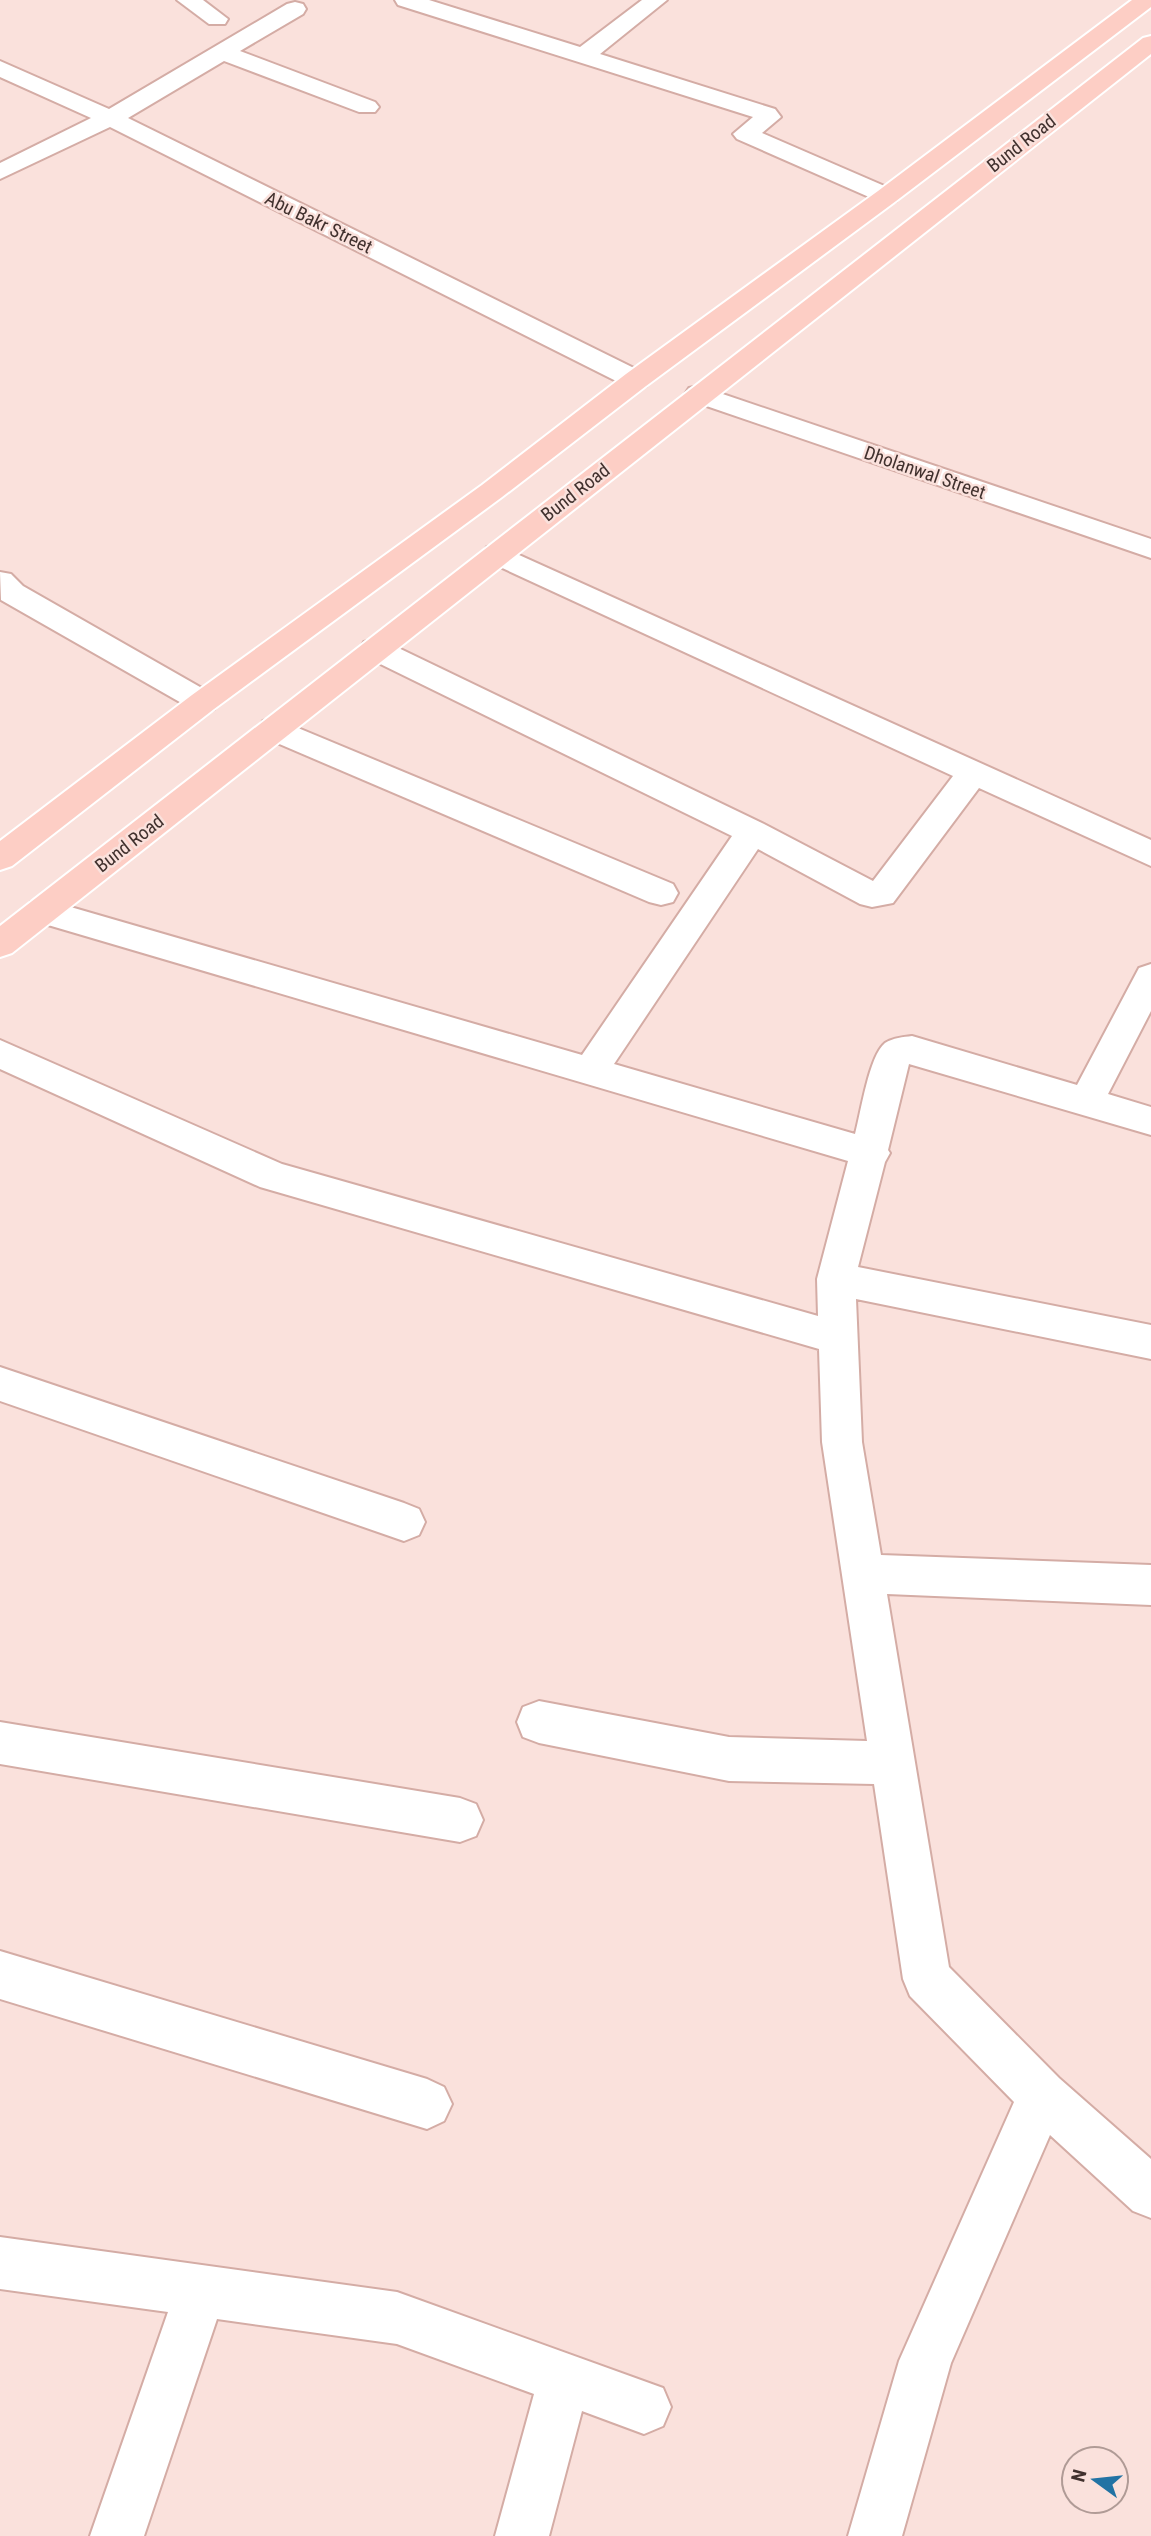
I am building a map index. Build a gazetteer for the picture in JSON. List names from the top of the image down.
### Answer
{
  "streets": {
    "main road": ["Bund Road"],
    "street": ["Abu Bakr Street", "Dholanwal Street"]
  },
  "crossings": [
    ["Bund Road", "Abu Bakr Street"],
    ["Bund Road", "Dholanwal Street"]
  ],
  "north": "left"
}
